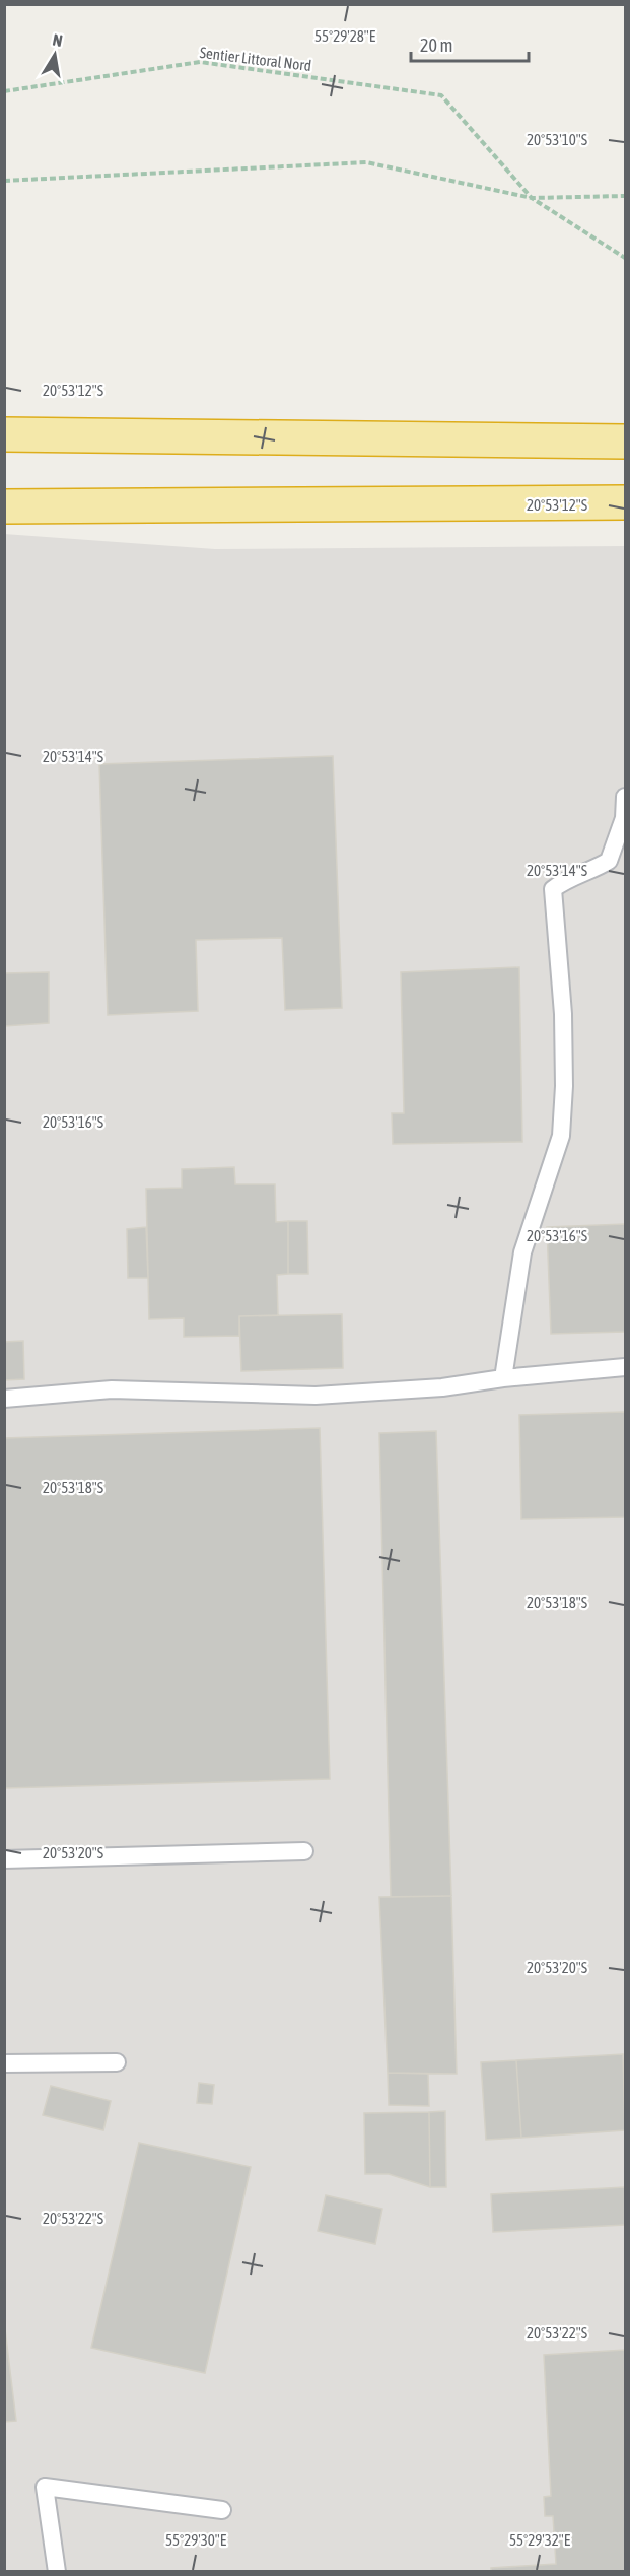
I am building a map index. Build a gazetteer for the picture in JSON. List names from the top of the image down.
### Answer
{
  "streets": {
    "path": ["Sentier Littoral Nord"]
  },
  "scale_bar": "20 m",
  "north": "top",
  "coordinates": [
    "55°29'28\"E",
    "20°53'10\"S",
    "20°53'12\"S",
    "20°53'14\"S",
    "20°53'16\"S",
    "20°53'18\"S",
    "20°53'20\"S",
    "20°53'22\"S",
    "55°29'30\"E",
    "55°29'32\"E"
  ]
}
